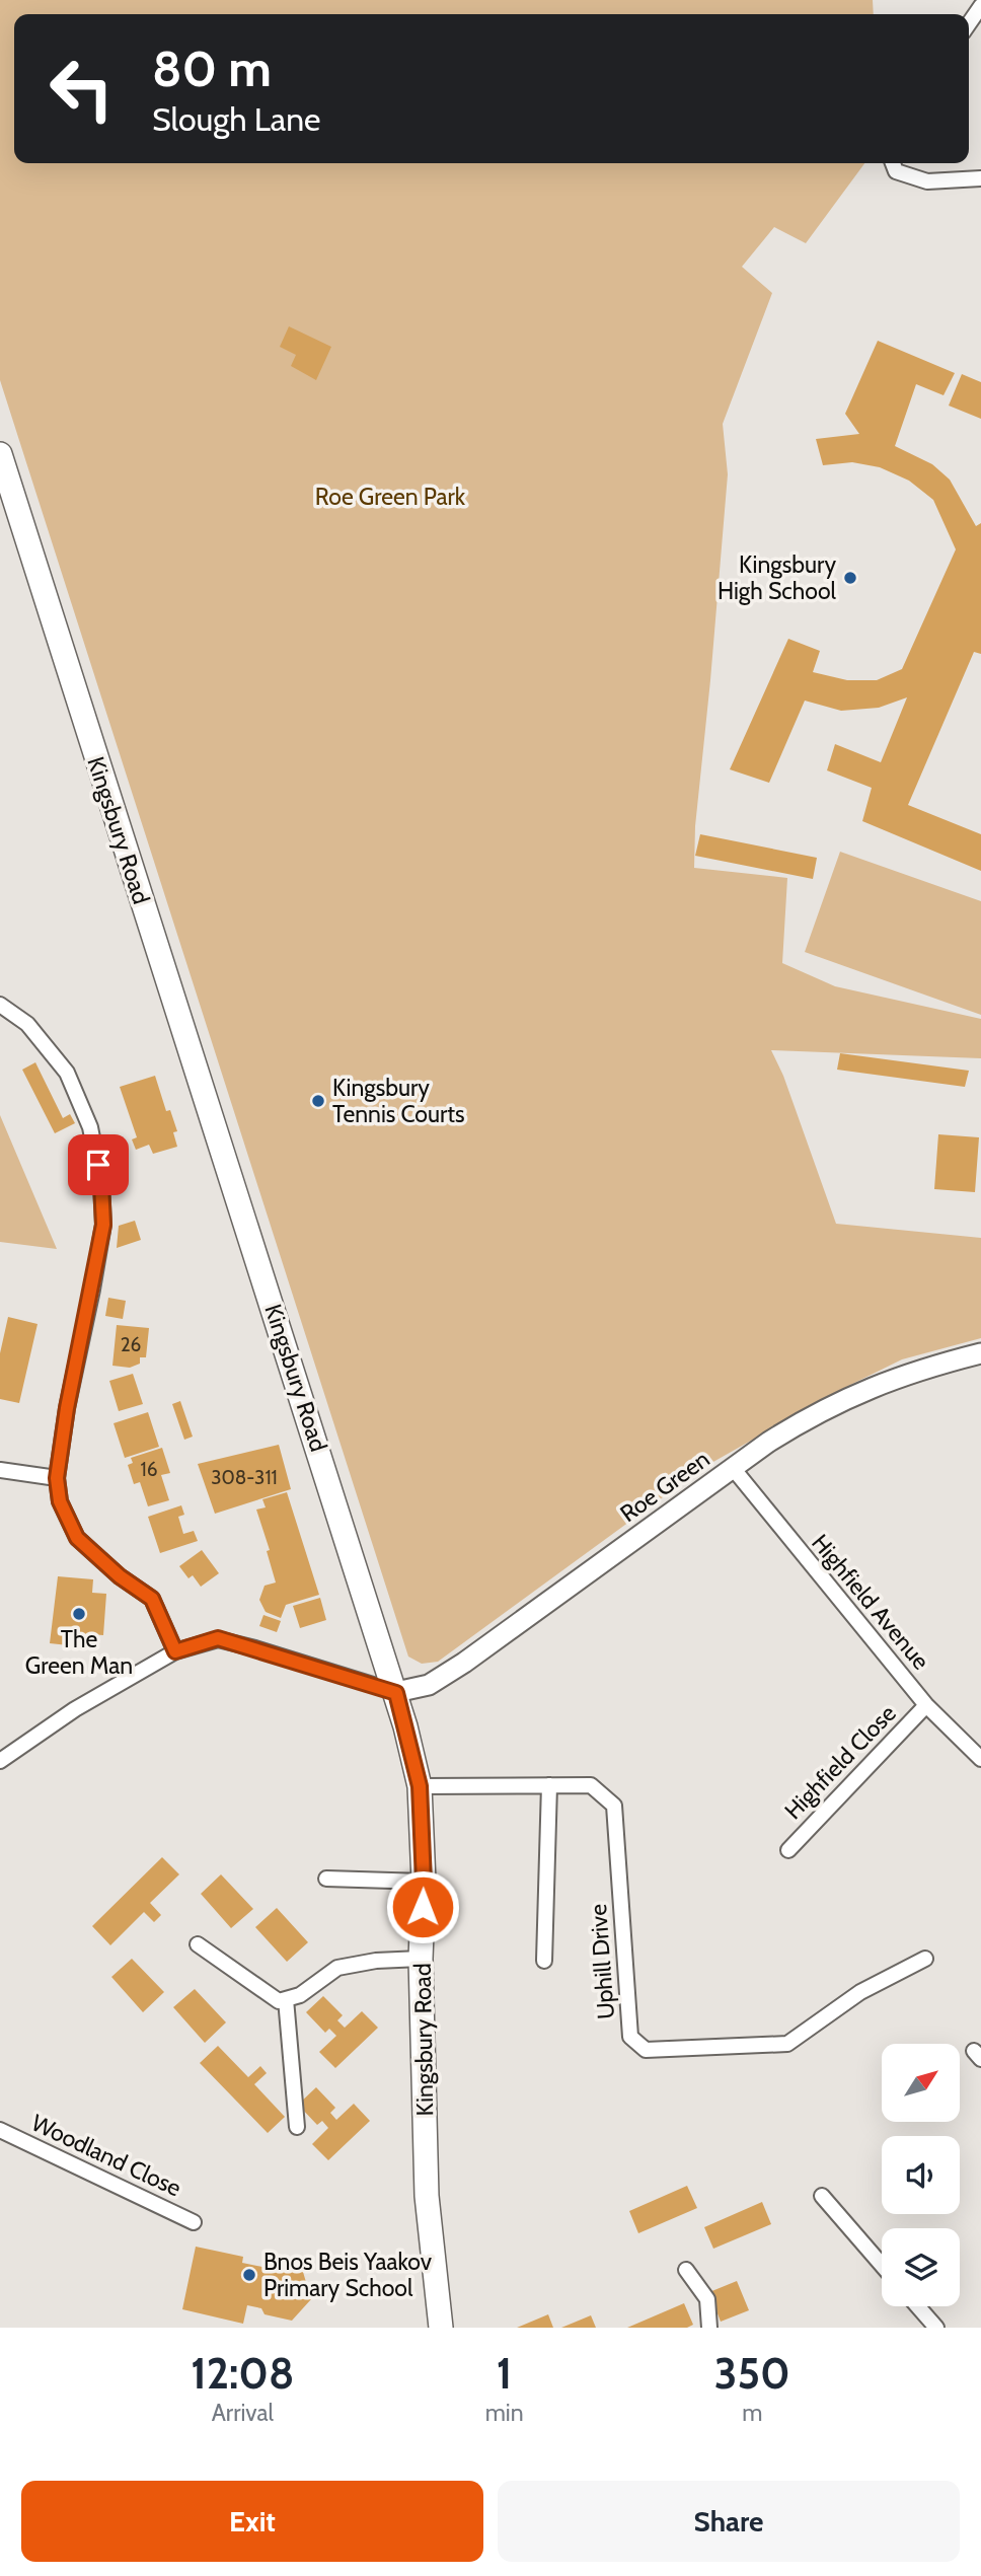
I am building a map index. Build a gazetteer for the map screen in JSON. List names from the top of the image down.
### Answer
{
  "streets": {
    "main road": ["Kingsbury Road"],
    "street": [
      "Roe Green",
      "Highfield Avenue",
      "Highfield Close",
      "Uphill Drive",
      "Woodland Close"
    ]
  },
  "crossings": [
    ["Kingsbury Road", "Roe Green"],
    ["Kingsbury Road", "Uphill Drive"],
    ["Roe Green", "Highfield Avenue"],
    ["Highfield Avenue", "Highfield Close"]
  ],
  "parks": ["Roe Green Park"],
  "places": [
    "Kingsbury High School",
    "Kingsbury Tennis Courts",
    "The Green Man",
    "Bnos Beis Yaakov Primary School"
  ],
  "house_numbers": ["26", "16", "308-311"],
  "north": "top right",
  "page": {
    "turn": ["80 m", "Slough Lane"],
    "eta": [
      "12:08",
      "Arrival",
      "1",
      "min",
      "350",
      "m"
    ],
    "buttons": ["Exit", "Share"]
  }
}
